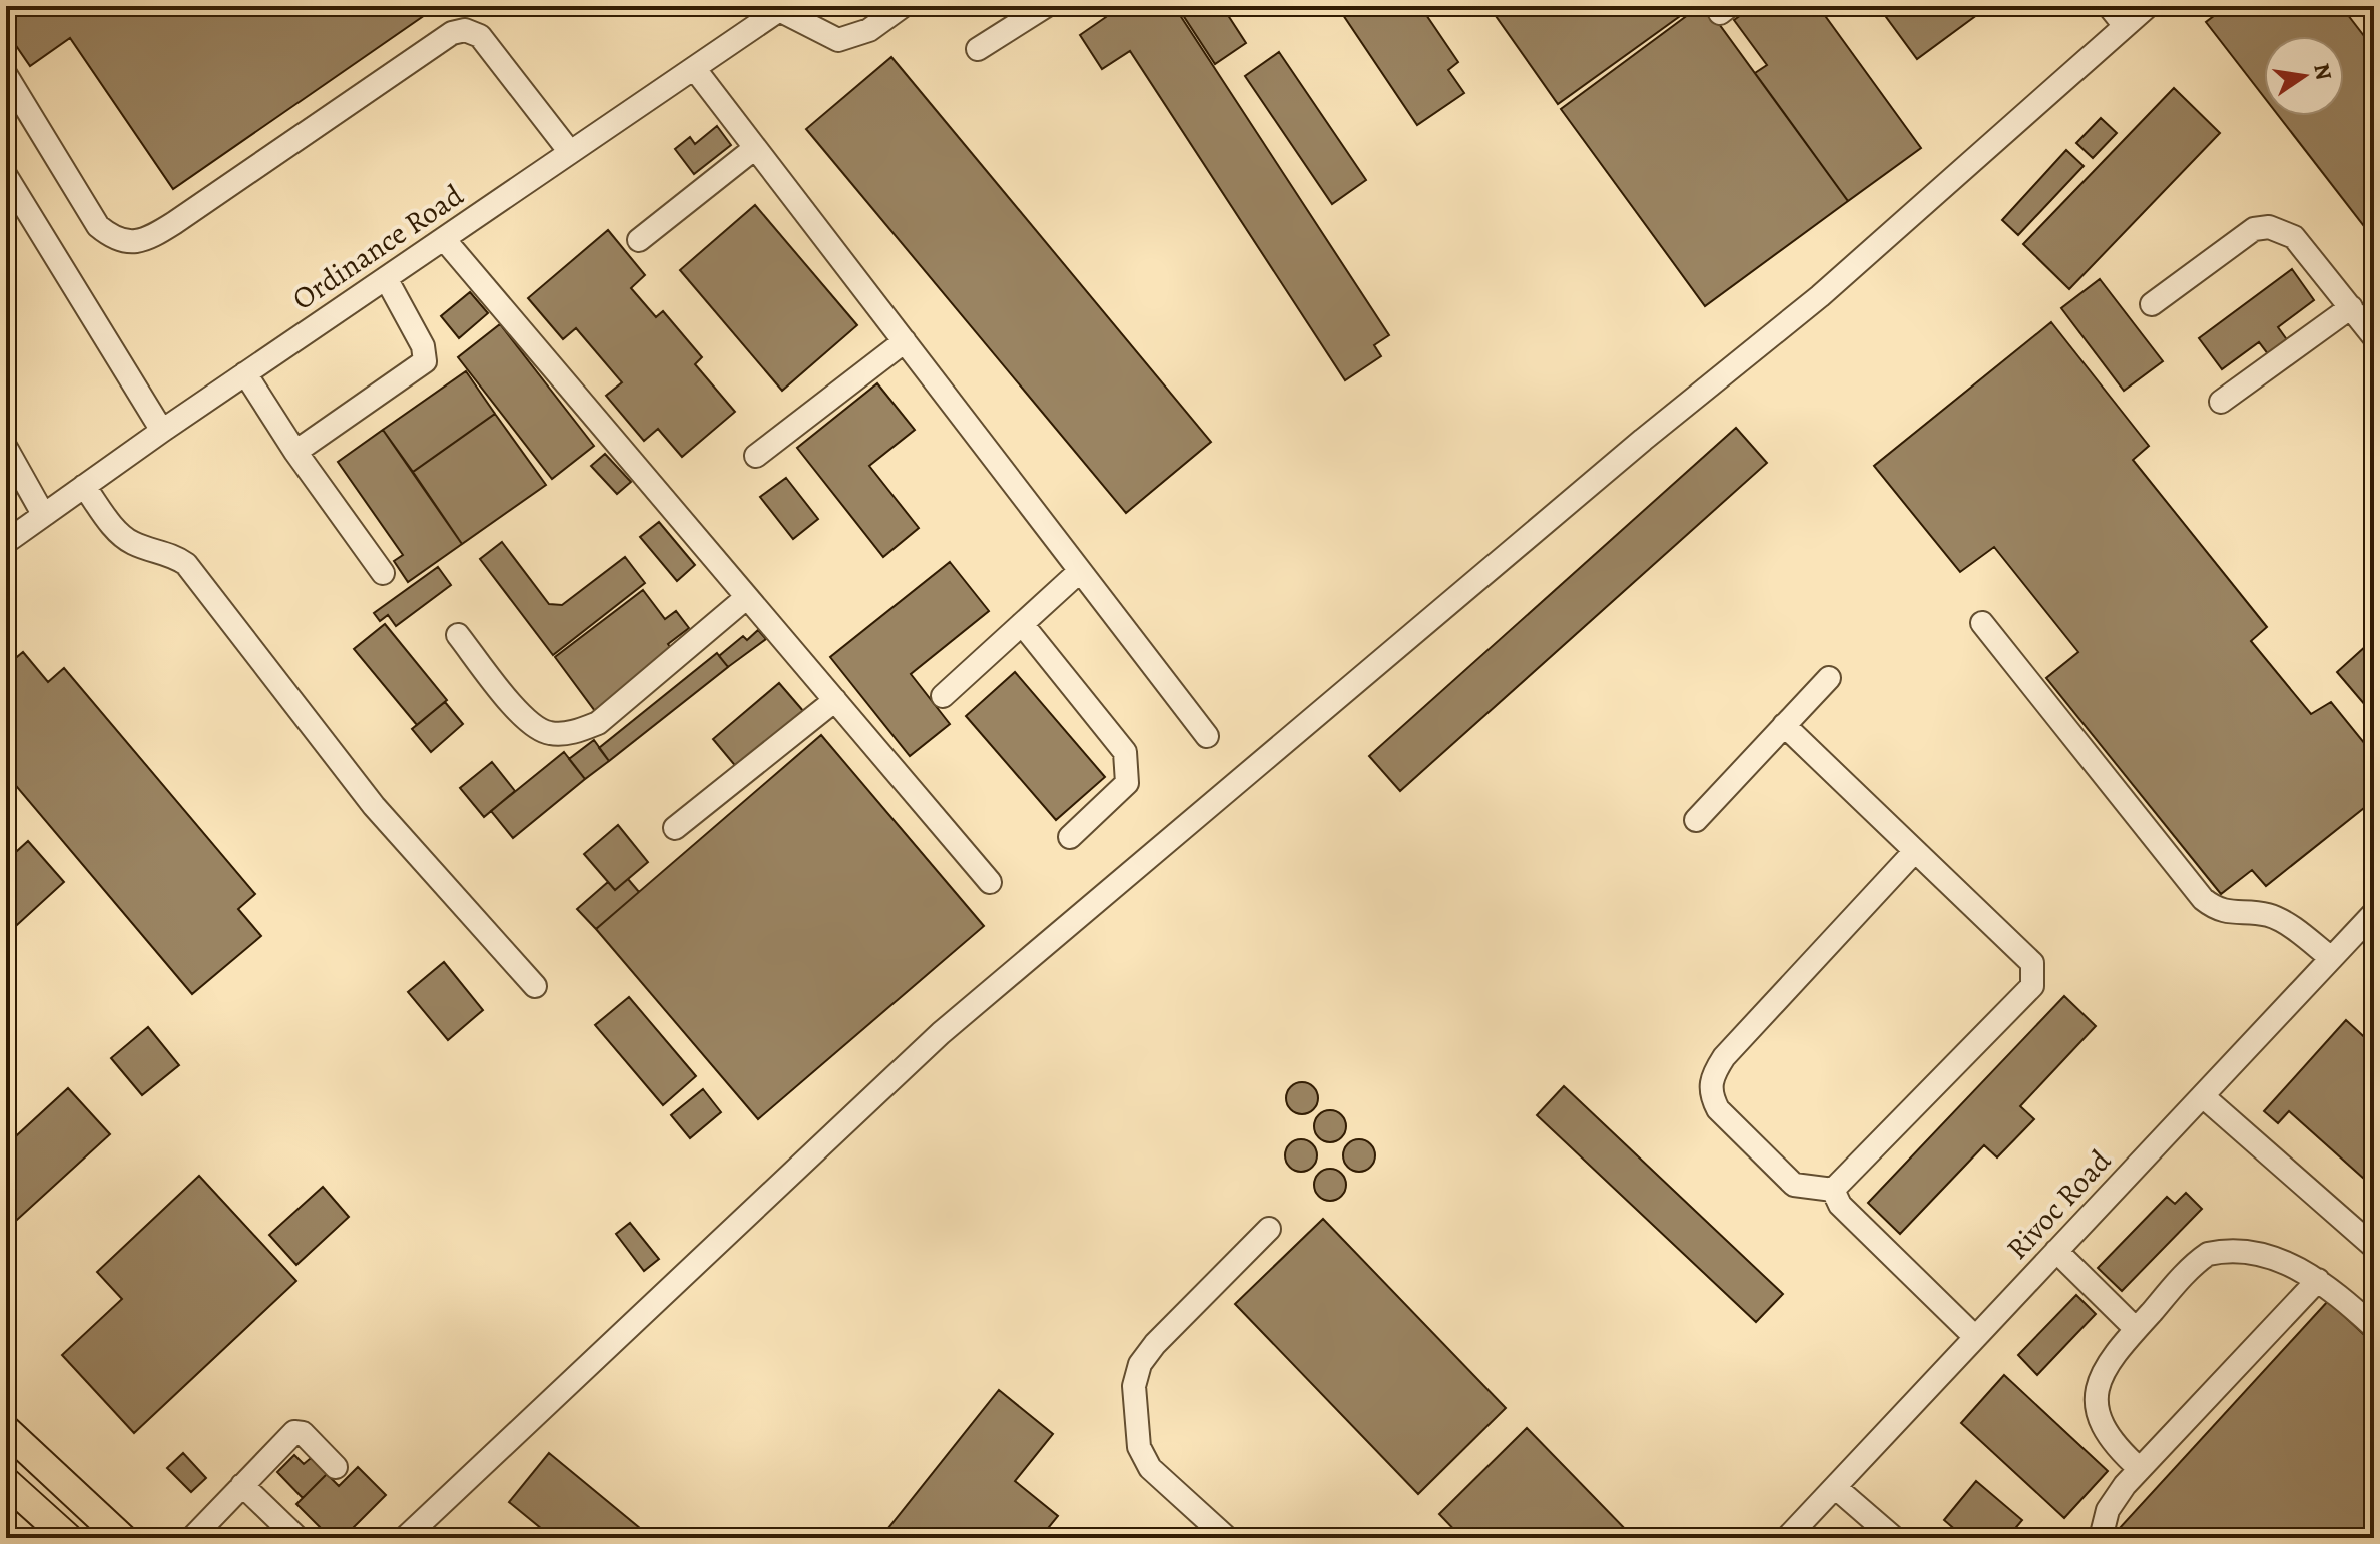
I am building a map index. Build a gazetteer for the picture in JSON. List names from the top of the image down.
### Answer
{
  "streets": {
    "street": ["Ordinance Road", "Rivoc Road"]
  },
  "north": "right"
}
